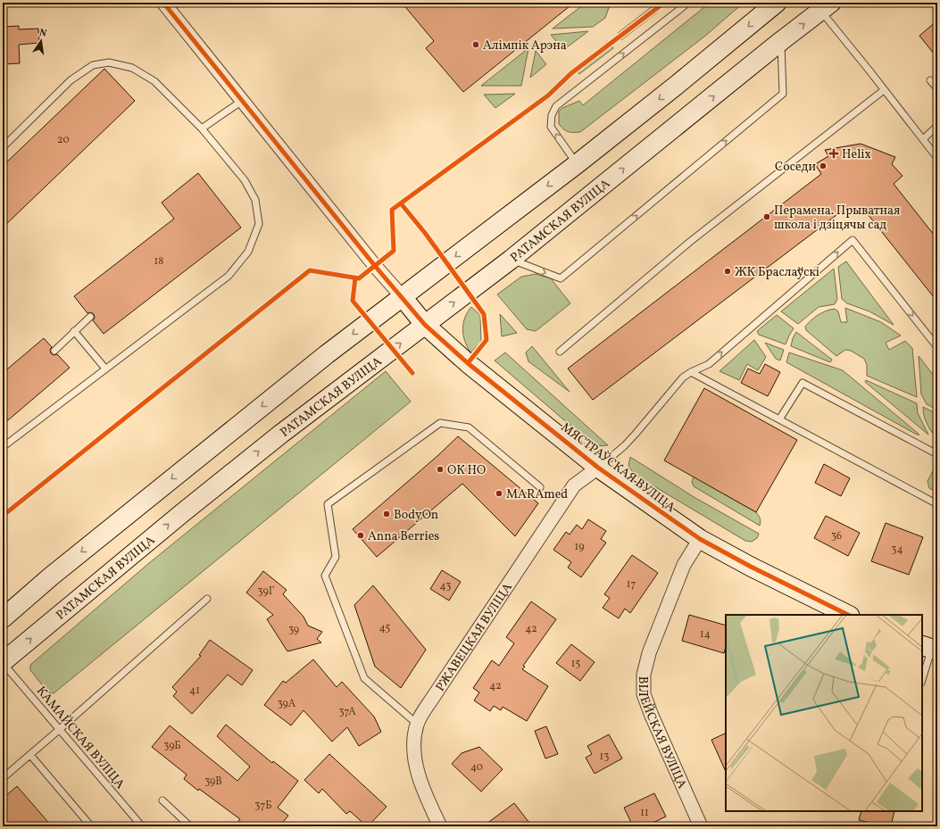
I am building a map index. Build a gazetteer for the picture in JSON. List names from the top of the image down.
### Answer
{
  "streets": {
    "main road": ["РАТАМСКАЯ ВУЛІЦА", "МЯСТРАЎСКАЯ ВУЛІЦА"],
    "street": ["РЖАВЕЦКАЯ ВУЛІЦА", "ВІЛЕЙСКАЯ ВУЛІЦА"],
    "lane": ["КАМАЙСКАЯ ВУЛІЦА"]
  },
  "crossings": [
    ["РАТАМСКАЯ ВУЛІЦА", "МЯСТРАЎСКАЯ ВУЛІЦА"],
    ["РАТАМСКАЯ ВУЛІЦА", "КАМАЙСКАЯ ВУЛІЦА"],
    ["МЯСТРАЎСКАЯ ВУЛІЦА", "РЖАВЕЦКАЯ ВУЛІЦА"],
    ["МЯСТРАЎСКАЯ ВУЛІЦА", "ВІЛЕЙСКАЯ ВУЛІЦА"]
  ],
  "places": {
    "other": [
      "Алімпік Арэна",
      "Соседи",
      "Перамена. Прыватная школа і дзіцячы сад",
      "ЖК Браслаўскі",
      "ОК НО",
      "MARAmed",
      "BodyOn",
      "Anna Berries"
    ],
    "health": ["Helix"]
  },
  "house_numbers": [
    "20",
    "18",
    "36",
    "19",
    "34",
    "17",
    "43",
    "39Г",
    "45",
    "42",
    "39",
    "14",
    "15",
    "42",
    "41",
    "39А",
    "37А",
    "39Б",
    "13",
    "40",
    "39В",
    "37Б",
    "11"
  ],
  "north": "top"
}
